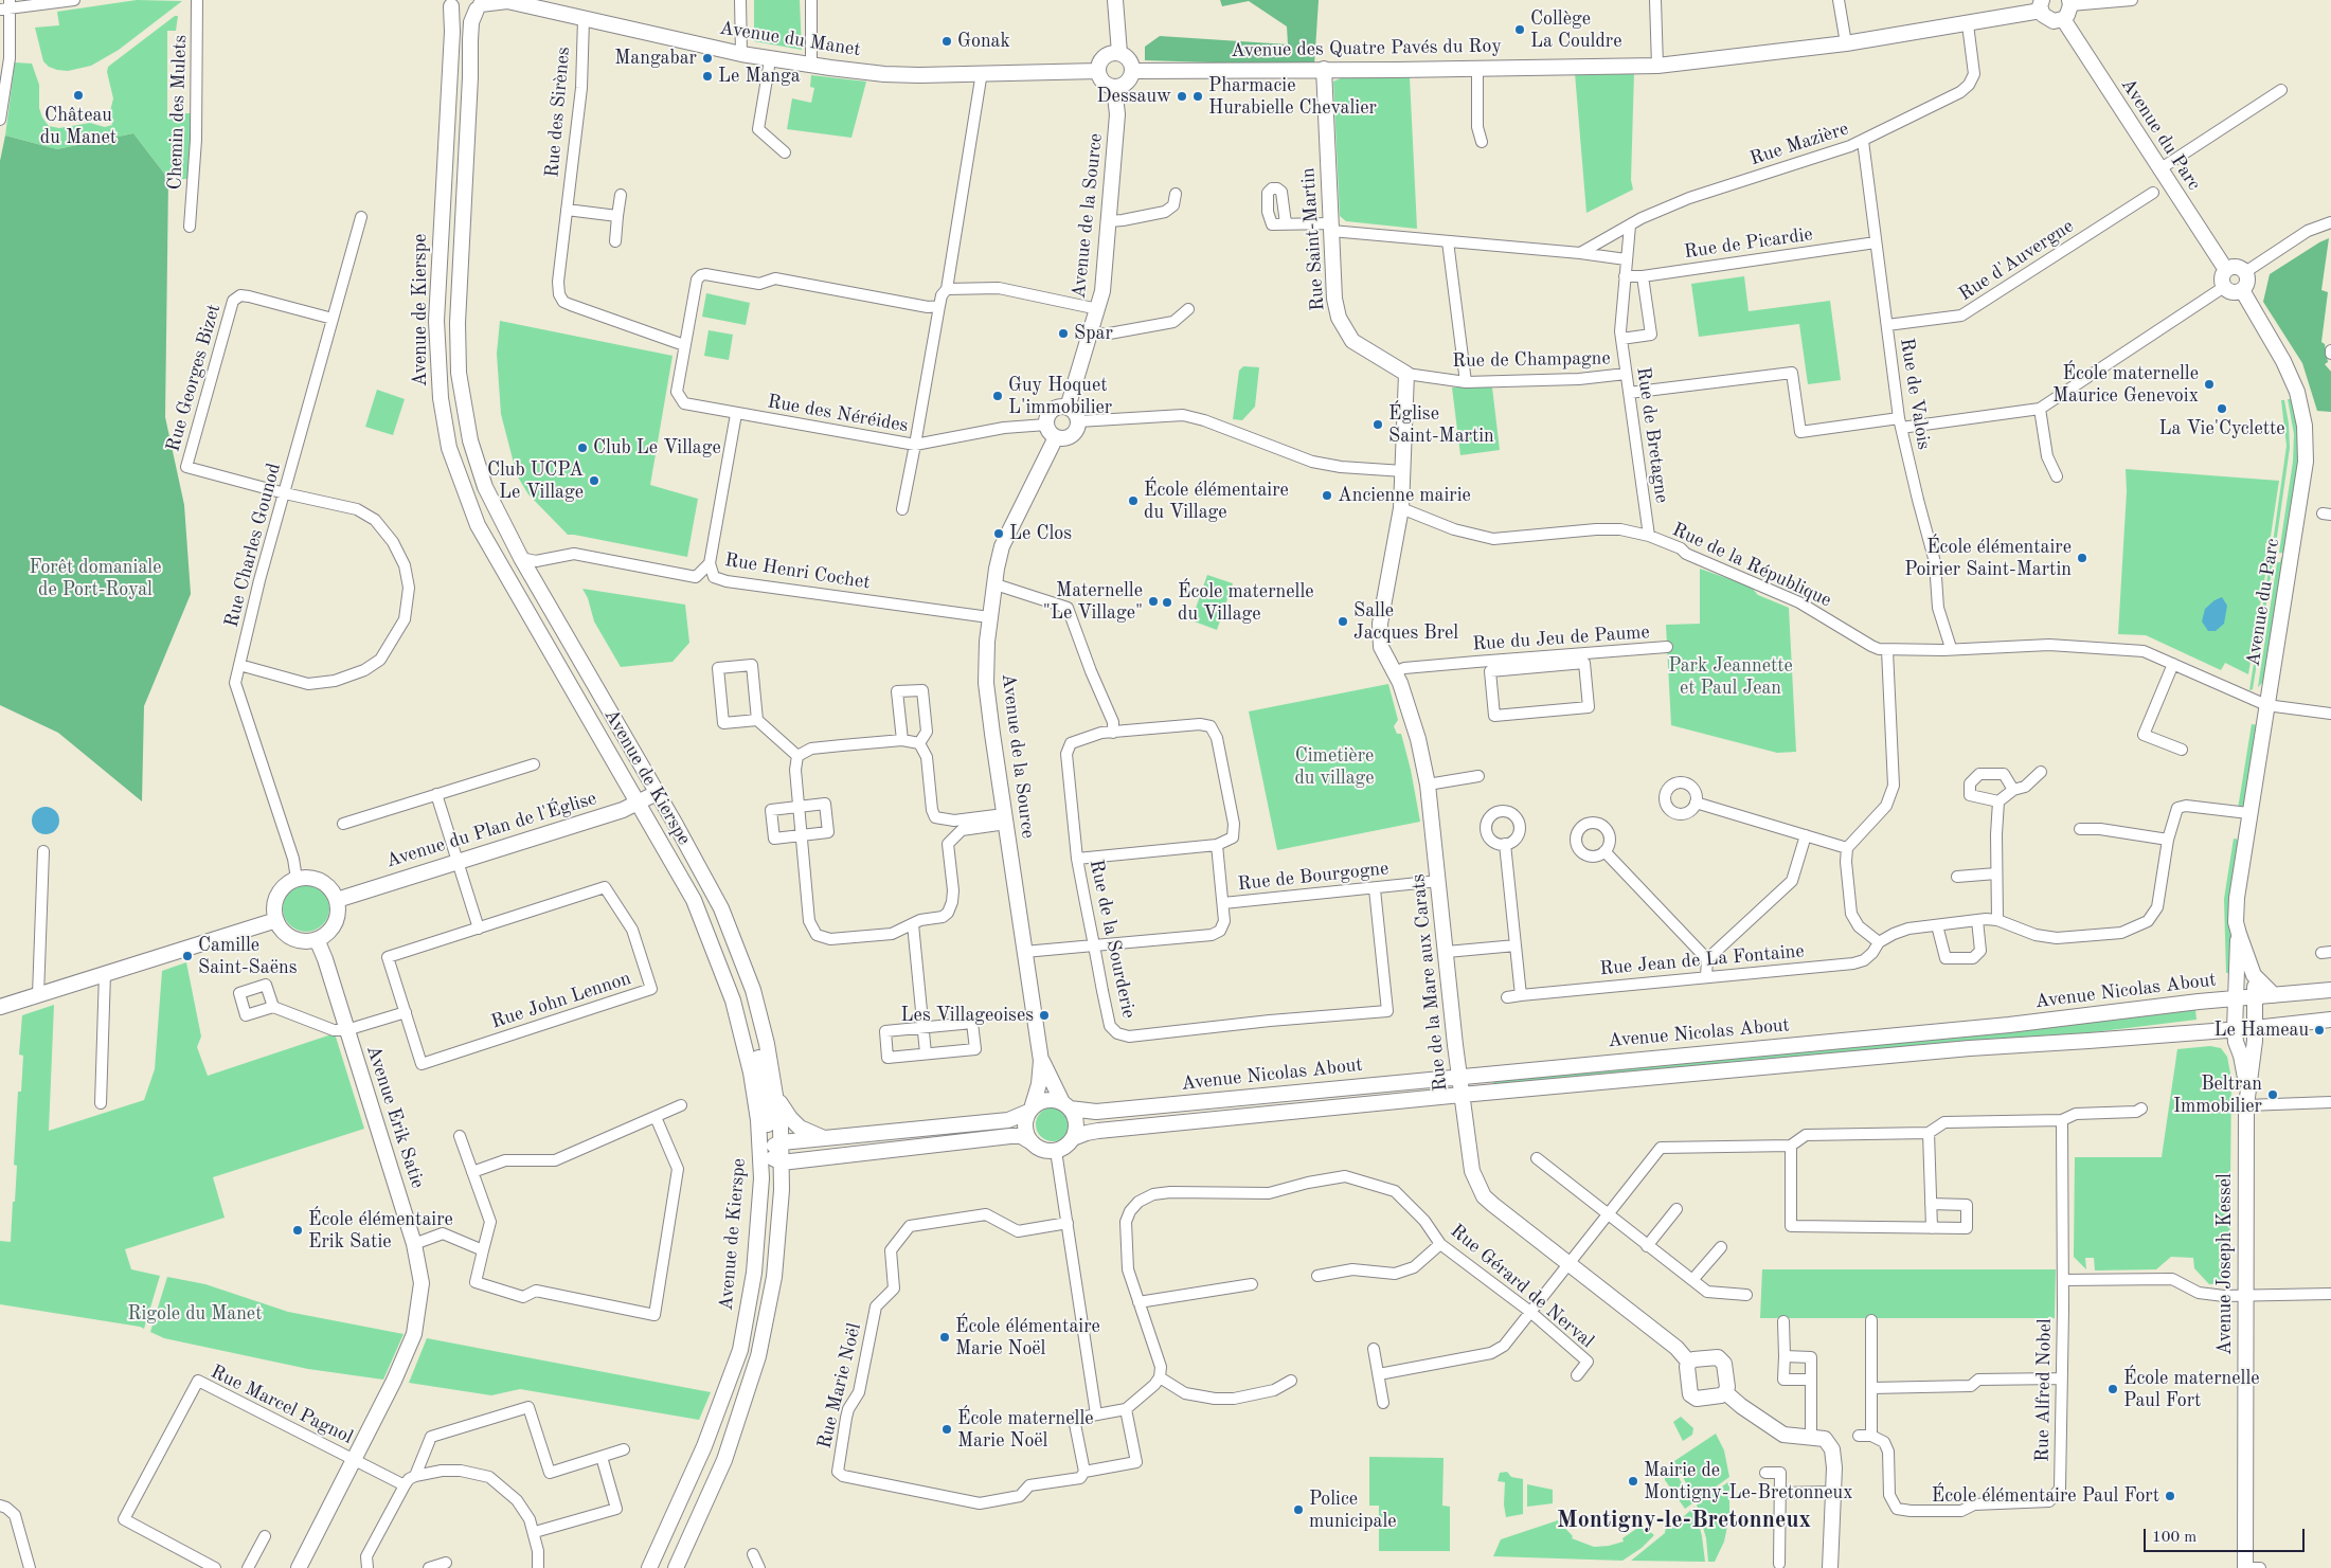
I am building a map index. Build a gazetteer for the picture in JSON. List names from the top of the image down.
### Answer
{
  "streets": {
    "street": [
      "Avenue du Manet",
      "Avenue des Quatre Pavés du Roy",
      "Chemin des Mulets",
      "Rue des Sirènes",
      "Avenue du Parc",
      "Rue Mazière",
      "Avenue de la Source",
      "Rue Saint-Martin",
      "Rue de Picardie",
      "Rue d'Auvergne",
      "Avenue de Kierspe",
      "Rue de Champagne",
      "Rue Georges Bizet",
      "Rue de Valois",
      "Rue des Néréides",
      "Rue de Bretagne",
      "Rue Charles Gounod",
      "Rue de la République",
      "Rue Henri Cochet",
      "Rue du Jeu de Paume",
      "Avenue du Plan de l'Église",
      "Rue de Bourgogne",
      "Rue de la Sourderie",
      "Rue Jean de La Fontaine",
      "Rue de la Mare aux Carats",
      "Avenue Nicolas About",
      "Rue John Lennon",
      "Avenue Erik Satie",
      "Avenue Joseph Kessel",
      "Rue Gérard de Nerval",
      "Rue Marie Noël",
      "Rue Alfred Nobel",
      "Rue Marcel Pagnol"
    ]
  },
  "crossings": [
    ["Avenue du Manet", "Avenue des Quatre Pavés du Roy"],
    ["Avenue du Manet", "Rue des Sirènes"],
    ["Avenue du Manet", "Avenue de la Source"],
    ["Avenue du Manet", "Avenue de Kierspe"],
    ["Avenue des Quatre Pavés du Roy", "Rue Mazière"],
    ["Avenue des Quatre Pavés du Roy", "Avenue de la Source"],
    ["Avenue des Quatre Pavés du Roy", "Rue Saint-Martin"],
    ["Rue des Sirènes", "Rue des Néréides"],
    ["Avenue du Parc", "Rue de la République"],
    ["Avenue du Parc", "Avenue Nicolas About"],
    ["Avenue du Parc", "Avenue Joseph Kessel"],
    ["Rue Mazière", "Rue de Valois"],
    ["Rue Mazière", "Rue de Bretagne"],
    ["Avenue de la Source", "Rue des Néréides"],
    ["Avenue de la Source", "Rue Henri Cochet"],
    ["Avenue de la Source", "Avenue Nicolas About"],
    ["Rue Saint-Martin", "Rue de Champagne"],
    ["Rue Saint-Martin", "Rue de la Mare aux Carats"],
    ["Rue de Picardie", "Rue de Valois"],
    ["Rue de Picardie", "Rue de Bretagne"],
    ["Rue d'Auvergne", "Rue de Valois"],
    ["Avenue de Kierspe", "Rue Henri Cochet"],
    ["Avenue de Kierspe", "Avenue du Plan de l'Église"],
    ["Avenue de Kierspe", "Avenue Nicolas About"],
    ["Rue de Champagne", "Rue de Bretagne"],
    ["Rue de Champagne", "Rue de la Mare aux Carats"],
    ["Rue Georges Bizet", "Rue Charles Gounod"],
    ["Rue de Valois", "Rue de la République"],
    ["Rue de Bretagne", "Rue de la République"],
    ["Rue Charles Gounod", "Avenue du Plan de l'Église"],
    ["Rue Charles Gounod", "Avenue Erik Satie"],
    ["Rue de la République", "Rue de la Mare aux Carats"],
    ["Rue du Jeu de Paume", "Rue de la Mare aux Carats"],
    ["Avenue du Plan de l'Église", "Avenue Erik Satie"],
    ["Rue de Bourgogne", "Rue de la Sourderie"],
    ["Rue de Bourgogne", "Rue de la Mare aux Carats"],
    ["Rue de la Mare aux Carats", "Avenue Nicolas About"],
    ["Avenue Nicolas About", "Avenue Joseph Kessel"],
    ["Avenue Erik Satie", "Rue Marcel Pagnol"]
  ],
  "districts": ["Montigny-le-Bretonneux"],
  "parks": [
    "Forêt domaniale de Port-Royal",
    "Park Jeannette et Paul Jean",
    "Cimetière du village",
    "Rigole du Manet"
  ],
  "places": [
    "Collège La Couldre",
    "Gonak",
    "Mangabar",
    "Le Manga",
    "Château du Manet",
    "Dessauw",
    "Pharmacie Hurabielle Chevalier",
    "Spar",
    "École maternelle Maurice Genevoix",
    "Guy Hoquet L'immobilier",
    "La Vie'Cyclette",
    "Église Saint-Martin",
    "Club Le Village",
    "Club UCPA Le Village",
    "Ancienne mairie",
    "École élémentaire du Village",
    "Le Clos",
    "École élémentaire Poirier Saint-Martin",
    "Maternelle \"Le Village\"",
    "École maternelle du Village",
    "Salle Jacques Brel",
    "Camille Saint-Saëns",
    "Les Villageoises",
    "Le Hameau",
    "Beltran Immobilier",
    "École élémentaire Erik Satie",
    "École élémentaire Marie Noël",
    "École maternelle Paul Fort",
    "École maternelle Marie Noël",
    "Mairie de Montigny-Le-Bretonneux",
    "École élémentaire Paul Fort",
    "Police municipale"
  ],
  "scale_bar": "100 m"
}
